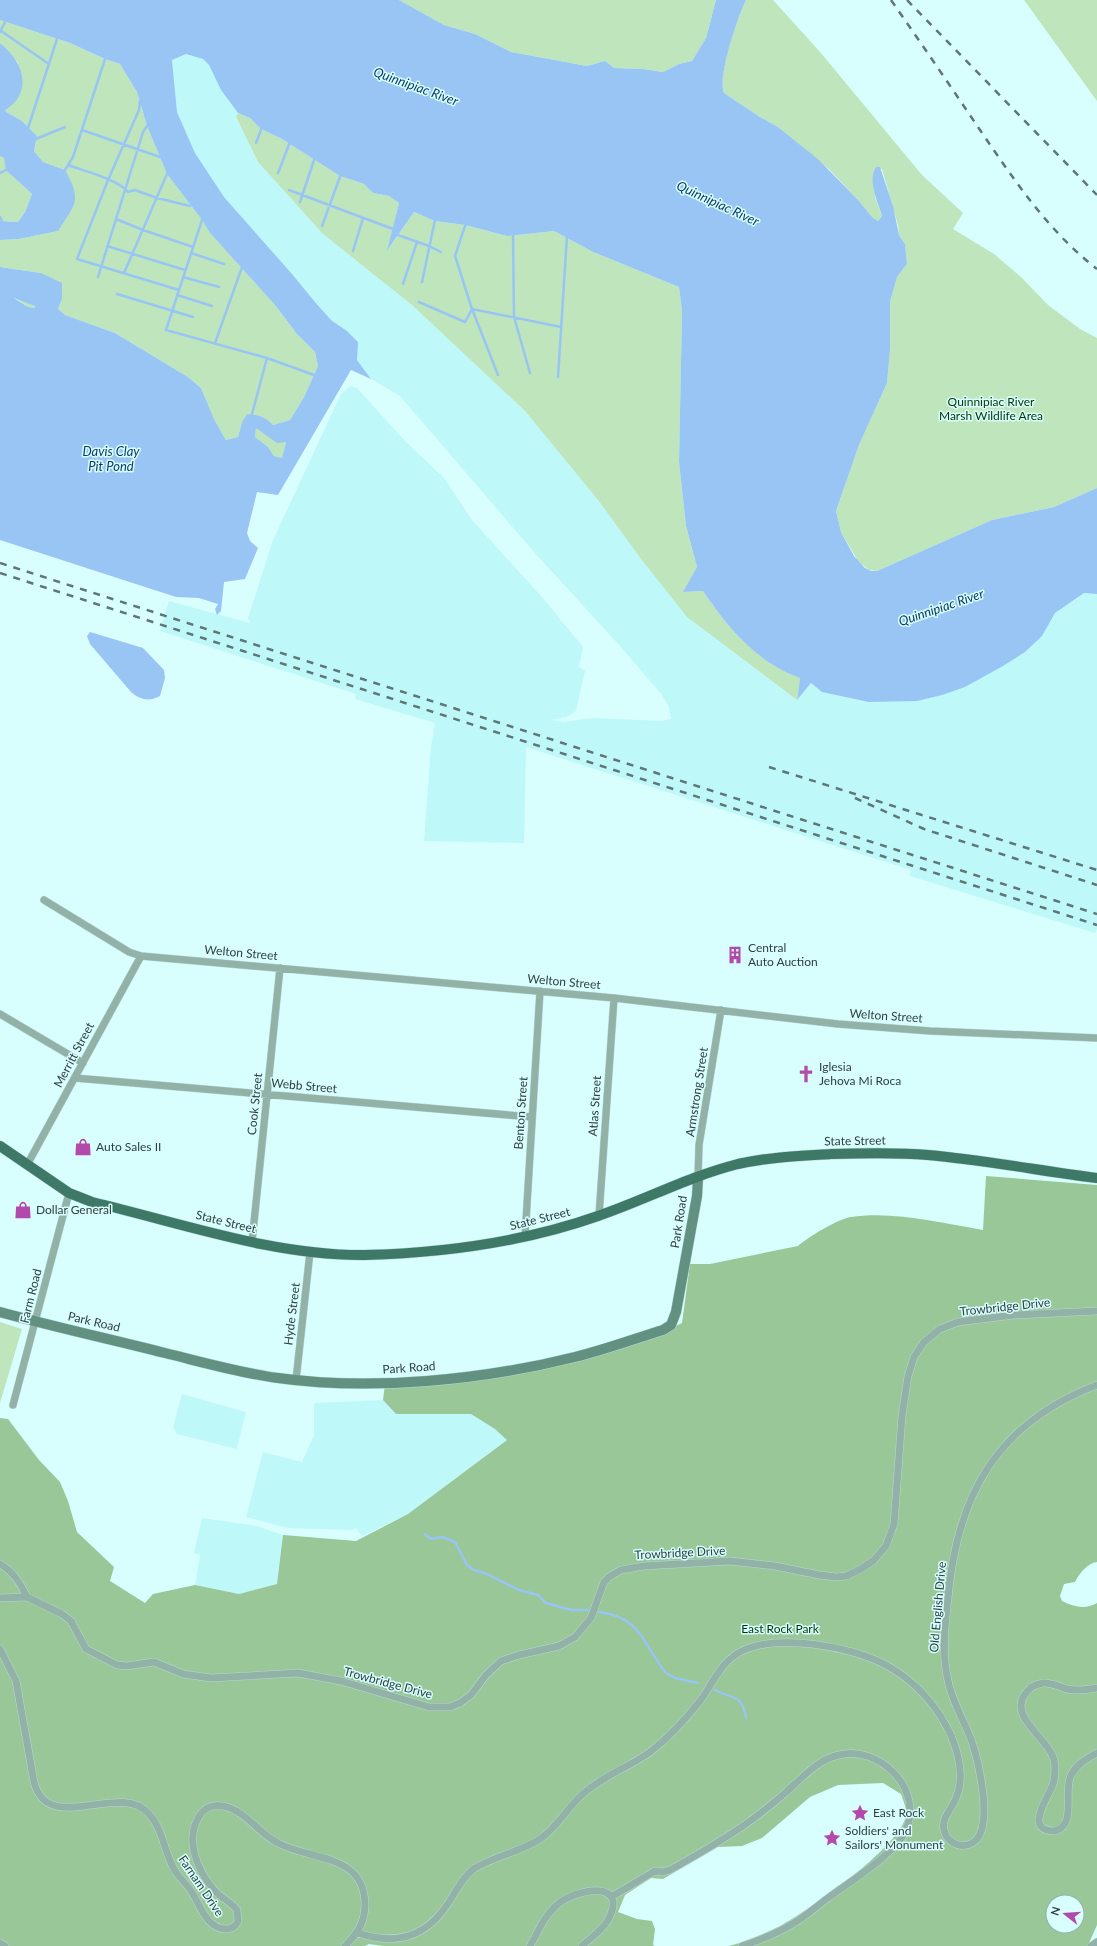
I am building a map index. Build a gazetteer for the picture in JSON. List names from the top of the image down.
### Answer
{
  "streets": {
    "main road": ["State Street", "Park Road"],
    "street": [
      "Welton Street",
      "Merritt Street",
      "Webb Street",
      "Armstrong Street",
      "Cook Street",
      "Atlas Street",
      "Benton Street",
      "Farm Road",
      "Trowbridge Drive",
      "Hyde Street",
      "Old English Drive",
      "Farnam Drive"
    ]
  },
  "crossings": [
    ["Welton Street", "Merritt Street"],
    ["Welton Street", "Armstrong Street"],
    ["Welton Street", "Cook Street"],
    ["Welton Street", "Atlas Street"],
    ["Welton Street", "Benton Street"],
    ["Merritt Street", "Webb Street"],
    ["Merritt Street", "State Street"],
    ["Webb Street", "Cook Street"],
    ["Webb Street", "Benton Street"],
    ["Armstrong Street", "State Street"],
    ["Armstrong Street", "Park Road"],
    ["Cook Street", "State Street"],
    ["Atlas Street", "State Street"],
    ["Benton Street", "State Street"],
    ["State Street", "Park Road"],
    ["State Street", "Farm Road"],
    ["State Street", "Hyde Street"],
    ["Park Road", "Farm Road"],
    ["Park Road", "Hyde Street"],
    ["Old English Drive", "Farnam Drive"]
  ],
  "water": ["Quinnipiac River", "Davis Clay Pit Pond"],
  "parks": ["Quinnipiac River Marsh Wildlife Area", "East Rock Park"],
  "places": {
    "building": ["Central Auto Auction"],
    "church": ["Iglesia Jehova Mi Roca"],
    "shop": ["Auto Sales II", "Dollar General"],
    "place": ["East Rock", "Soldiers' and Sailors' Monument"]
  },
  "north": "left"
}
